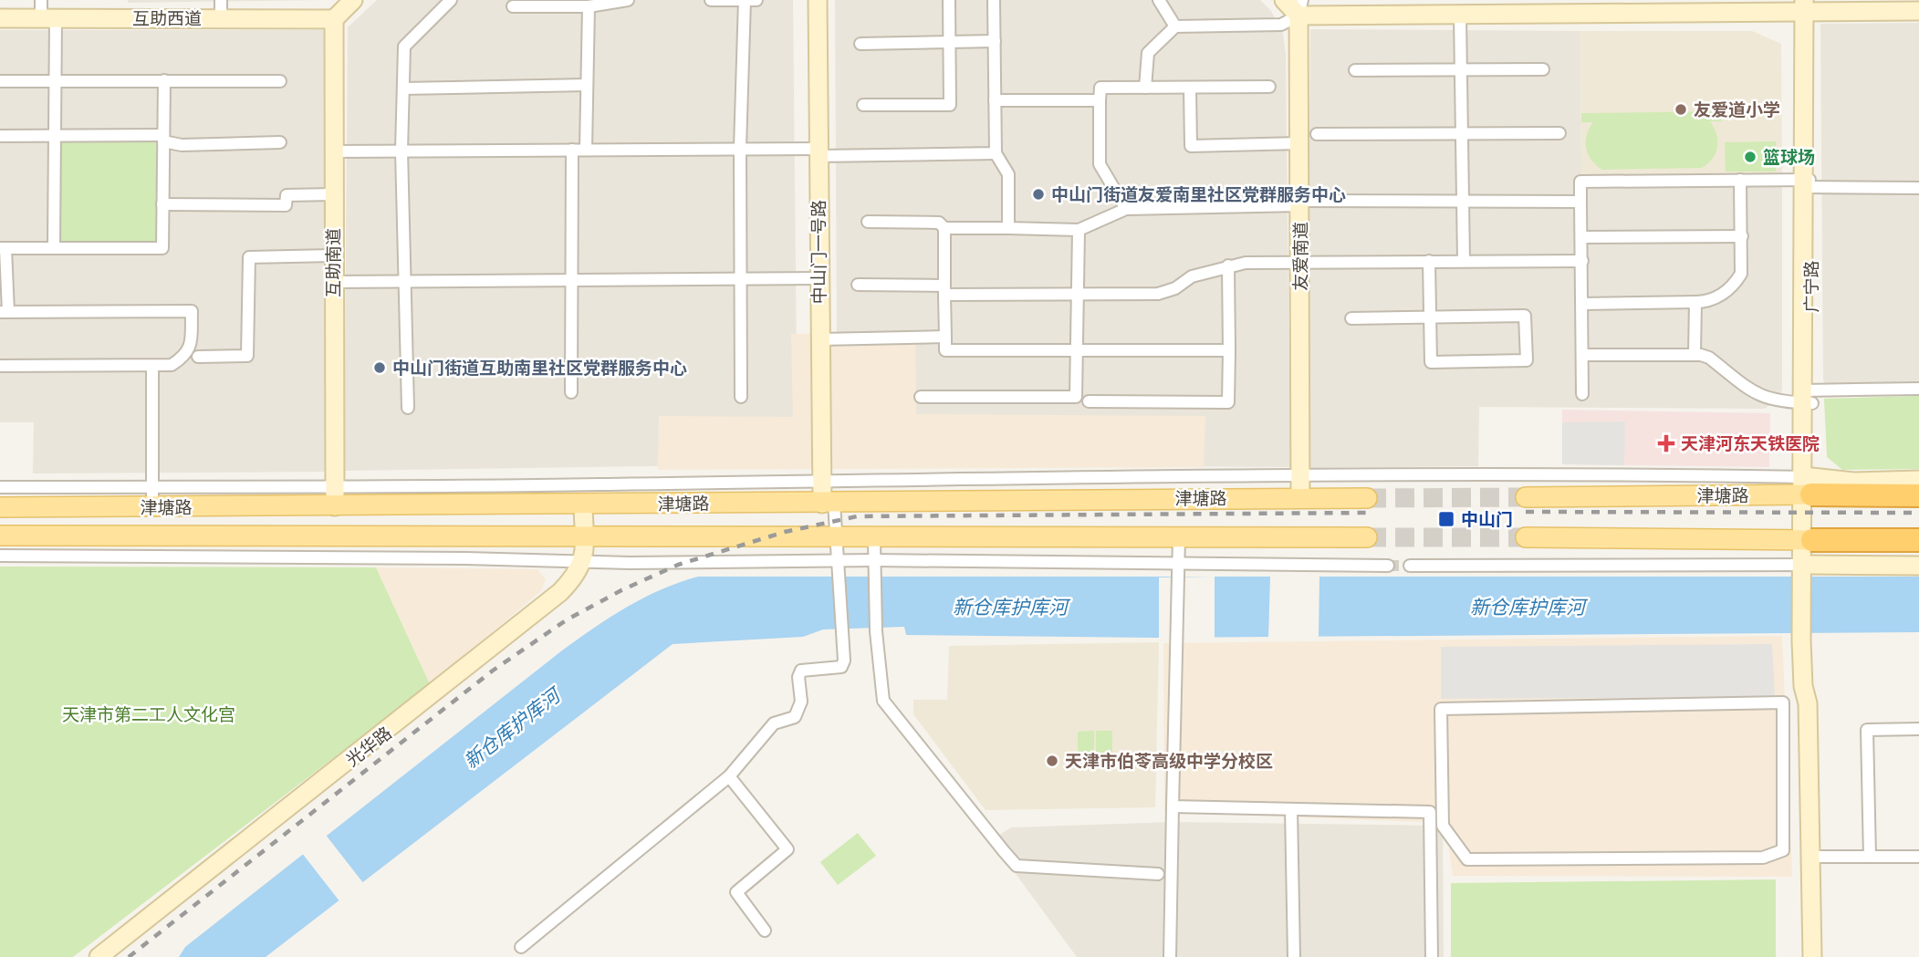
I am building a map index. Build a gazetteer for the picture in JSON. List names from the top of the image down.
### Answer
{
  "streets": {
    "highway": ["津塘路"],
    "street": [
      "互助西道",
      "中山门一号路",
      "友爱南道",
      "互助南道",
      "广宁路",
      "光华路"
    ]
  },
  "crossings": [
    ["互助西道", "互助南道"],
    ["中山门一号路", "津塘路"],
    ["友爱南道", "津塘路"],
    ["互助南道", "津塘路"],
    ["广宁路", "津塘路"]
  ],
  "water": ["新仓库护库河"],
  "parks": ["天津市第二工人文化宫"],
  "places": {
    "other": [
      "友爱道小学",
      "篮球场",
      "中山门街道友爱南里社区党群服务中心",
      "中山门街道互助南里社区党群服务中心",
      "天津市伯苓高级中学分校区"
    ],
    "health": ["天津河东天铁医院"],
    "transit": ["中山门"]
  }
}
